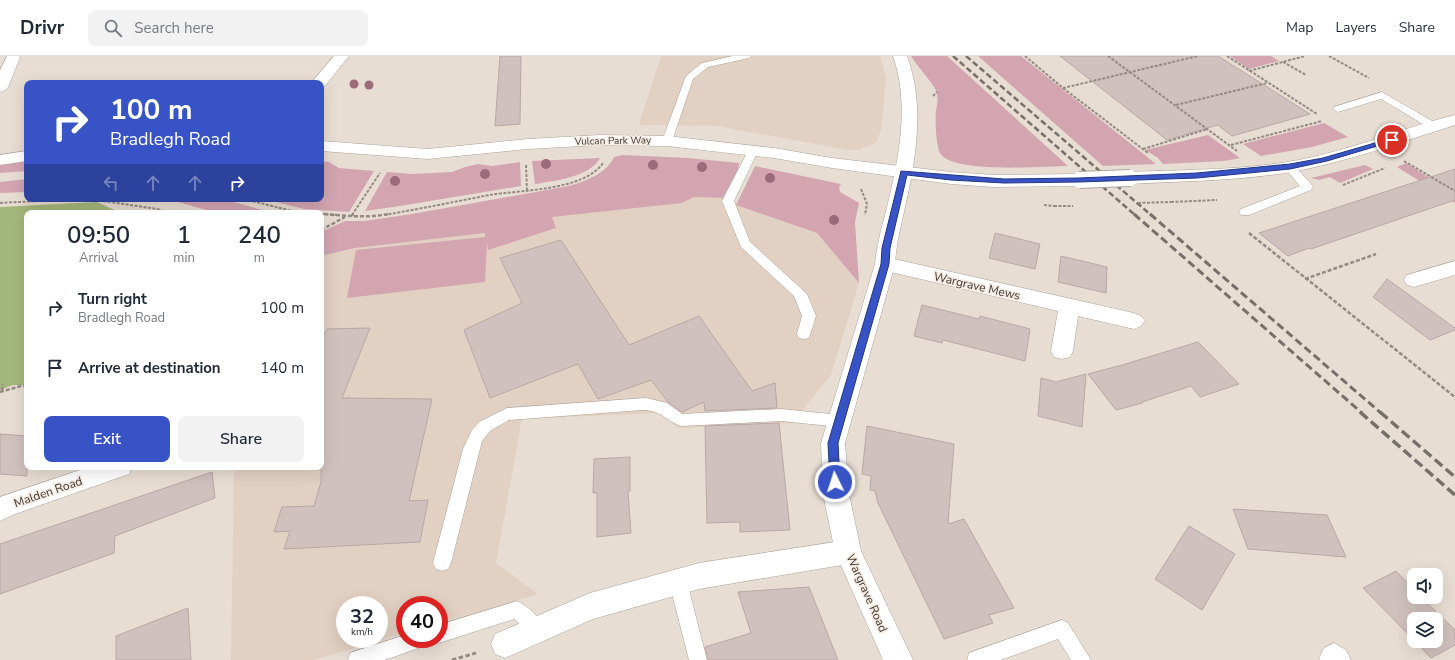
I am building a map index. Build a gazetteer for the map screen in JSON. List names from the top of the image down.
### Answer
{
  "streets": {
    "street": [
      "Vulcan Park Way",
      "Wargrave Mews",
      "Malden Road",
      "Wargrave Road"
    ]
  },
  "crossings": [
    ["Vulcan Park Way", "Wargrave Road"],
    ["Wargrave Mews", "Wargrave Road"]
  ],
  "page": {
    "header": "Drivr",
    "search": "Search here",
    "nav": ["Map", "Layers", "Share"],
    "turn": ["100 m", "Bradlegh Road"],
    "eta": [
      "09:50",
      "Arrival",
      "1",
      "min",
      "240",
      "m"
    ],
    "list": [
      {
        "name": "Turn right",
        "note": "Bradlegh Road",
        "value": "100 m"
      },
      {
        "name": "Arrive at destination",
        "value": "140 m"
      }
    ],
    "buttons": ["Exit", "Share"],
    "speed": "32 km/h",
    "limit": "40"
  }
}
